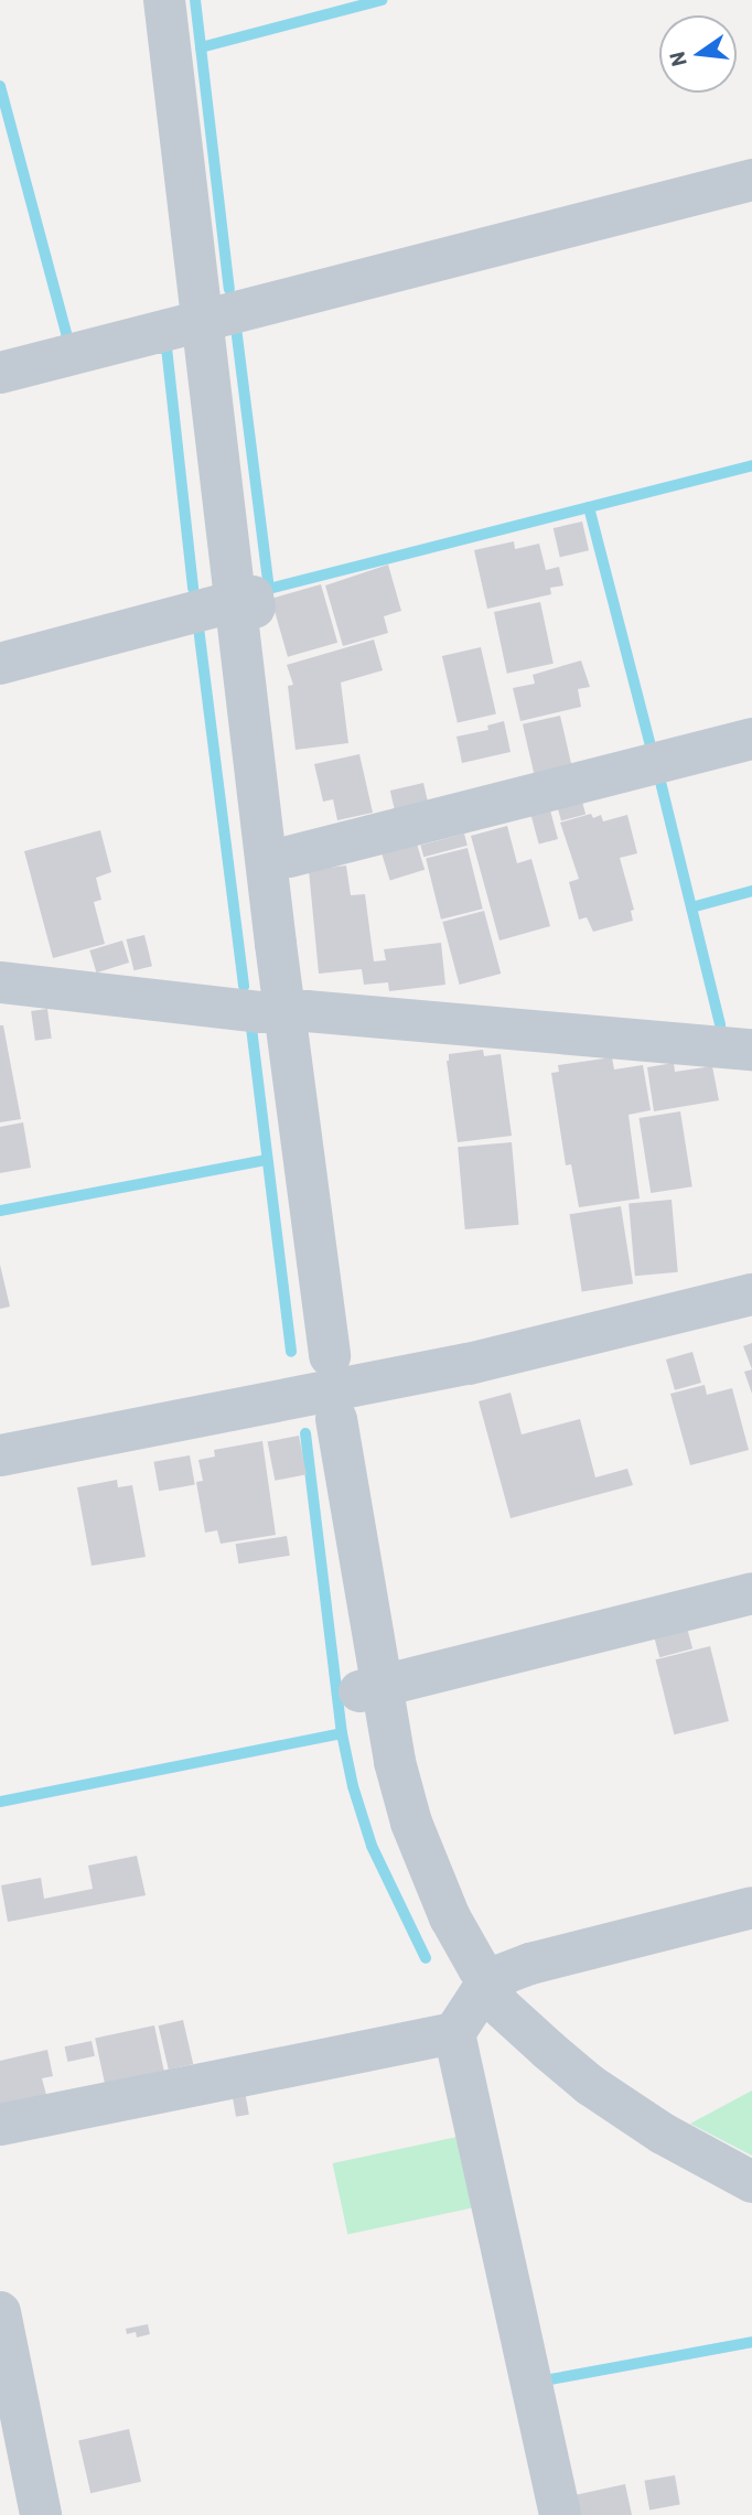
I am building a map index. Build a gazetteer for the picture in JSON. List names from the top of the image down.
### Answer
{
  "north": "left"
}
